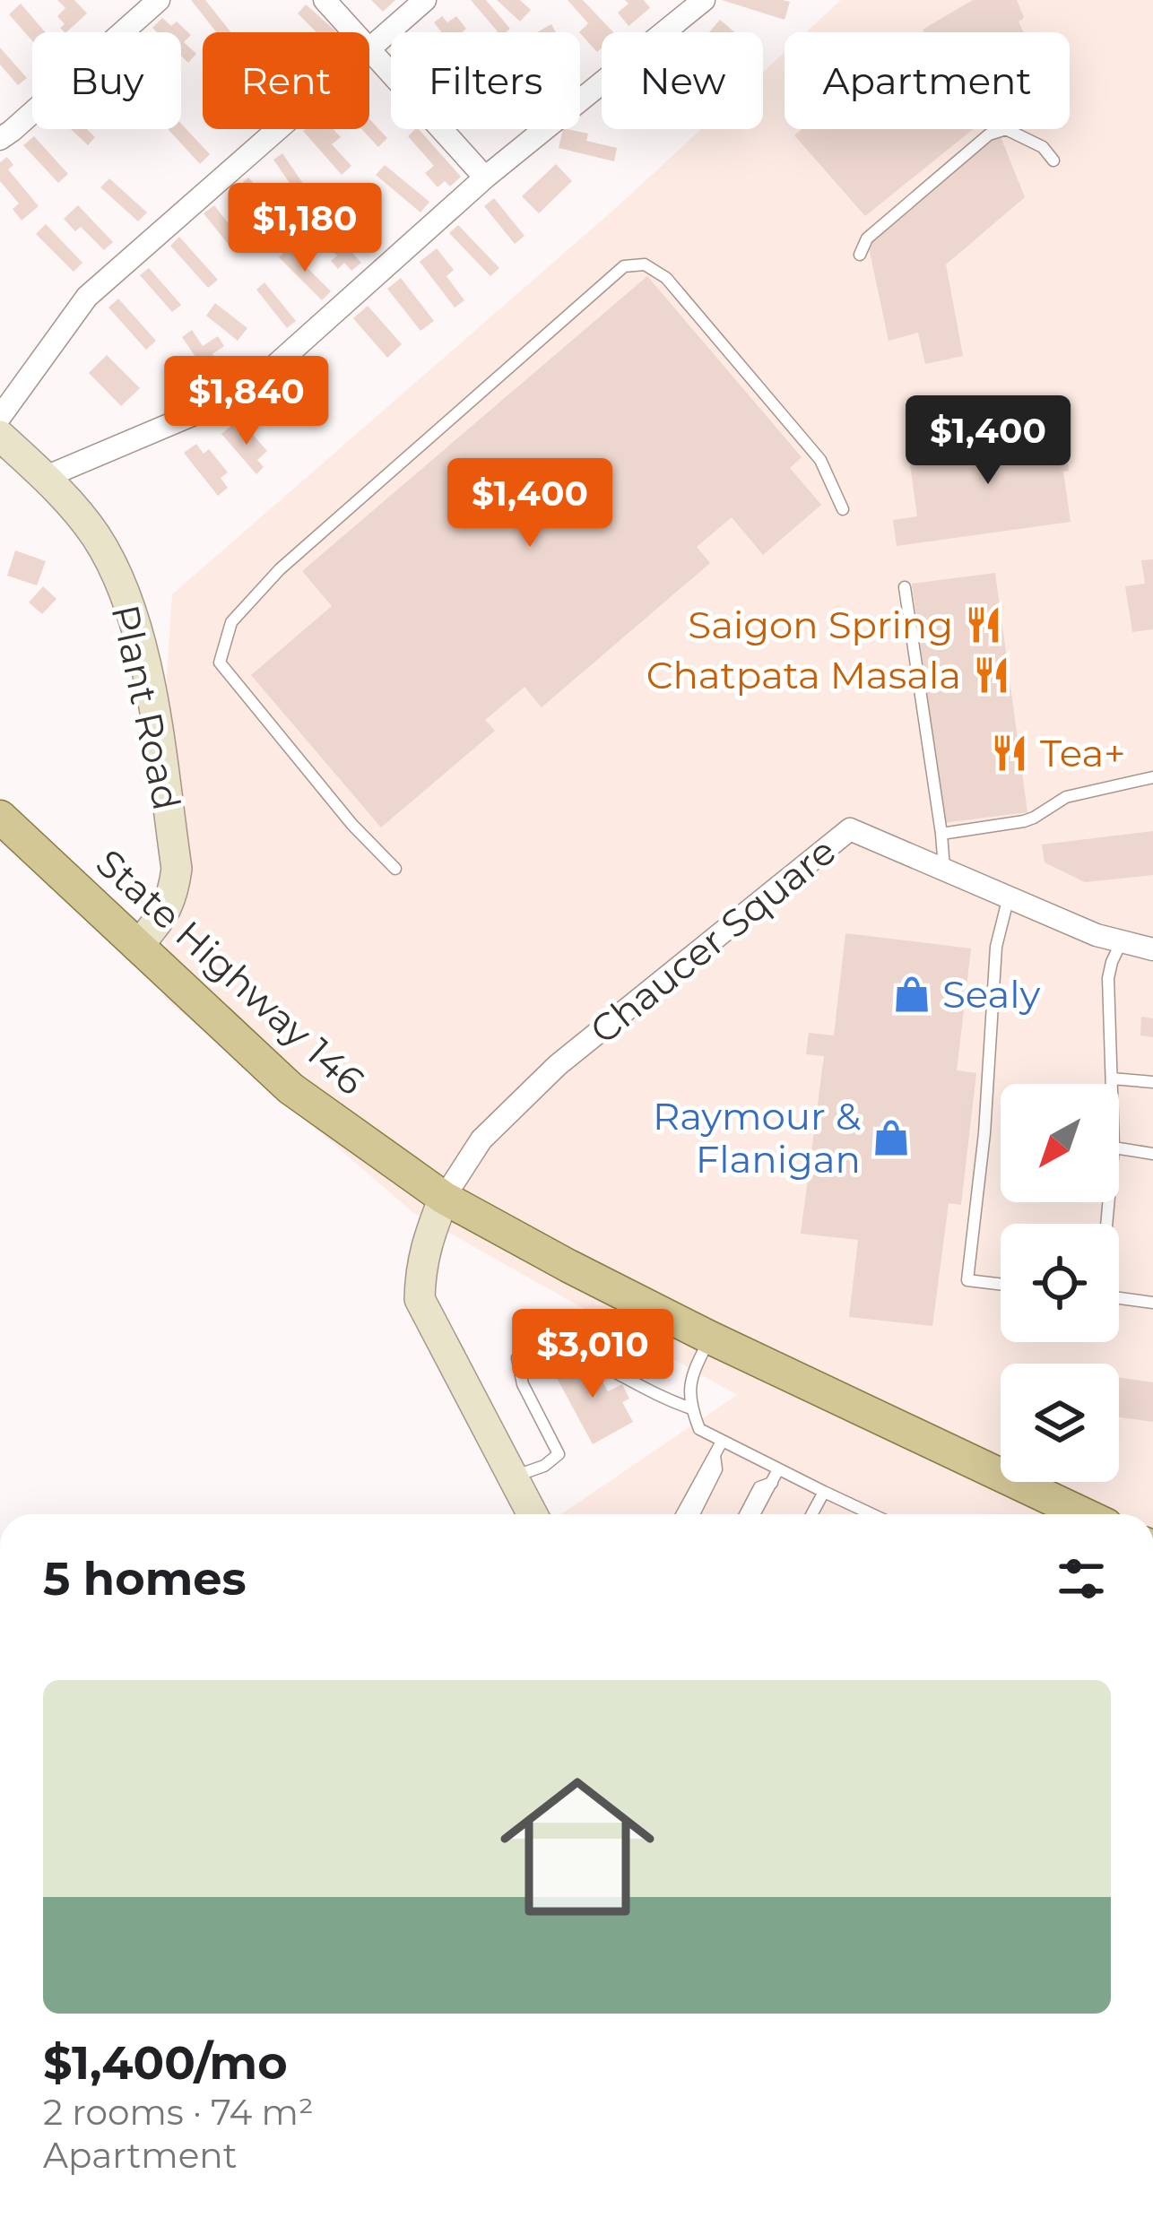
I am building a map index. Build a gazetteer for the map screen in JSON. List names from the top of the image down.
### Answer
{
  "streets": {
    "main road": ["State Highway 146"],
    "street": ["Plant Road", "Chaucer Square"]
  },
  "crossings": [
    ["Plant Road", "State Highway 146"],
    ["Chaucer Square", "State Highway 146"]
  ],
  "places": {
    "restaurant": ["Saigon Spring", "Chatpata Masala", "Tea+"],
    "shop": ["Sealy", "Raymour & Flanigan"]
  },
  "north": "bottom left",
  "page": {
    "chip": [
      "Buy",
      "Rent",
      "Filters",
      "New",
      "Apartment"
    ],
    "price": [
      "$1,180",
      "$1,840",
      "$1,400",
      "$1,400",
      "$3,010"
    ],
    "heading": "5 homes",
    "list": [
      {
        "name": "$1,400/mo",
        "note": "2 rooms · 74 m² · Apartment"
      }
    ]
  }
}
